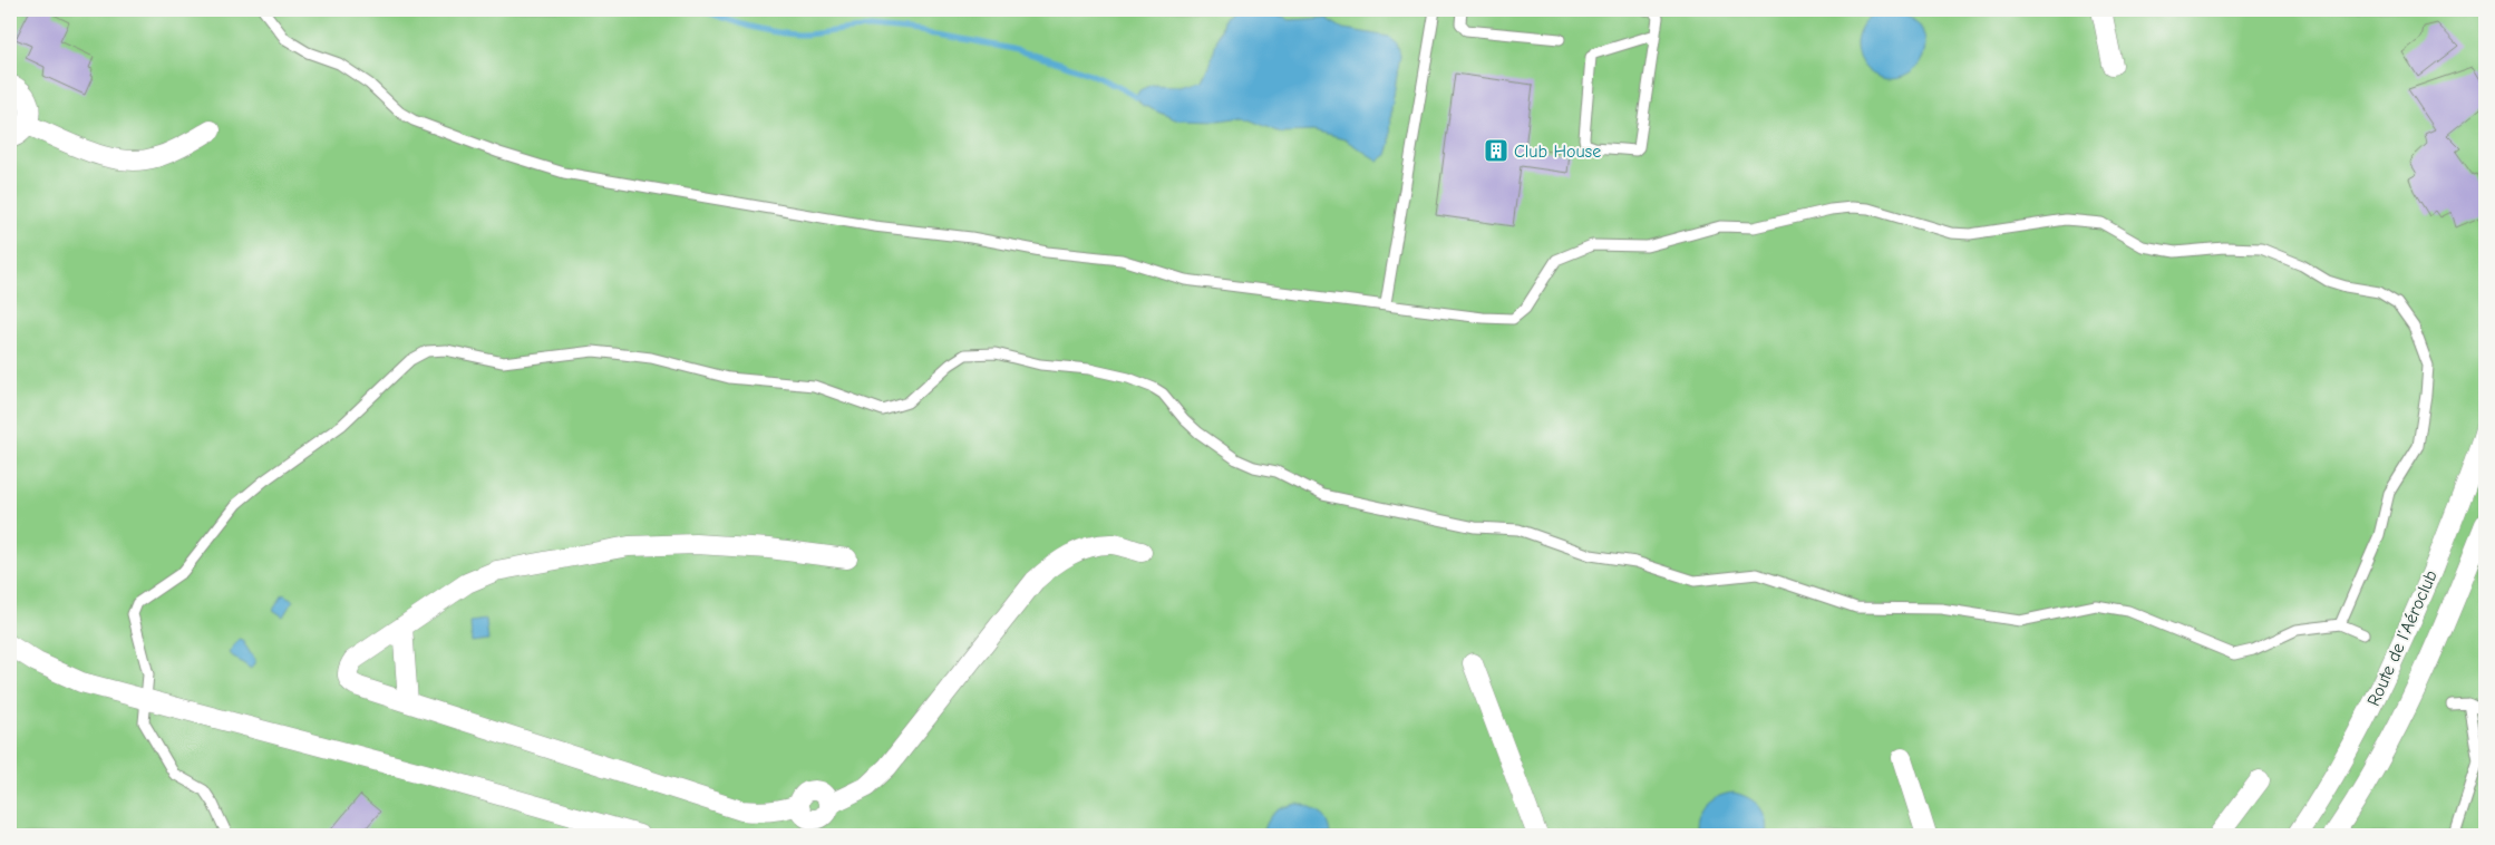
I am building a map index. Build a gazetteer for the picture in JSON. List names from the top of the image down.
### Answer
{
  "streets": {
    "street": ["Route de l’Aéroclub"]
  },
  "places": {
    "building": ["Club House"]
  }
}
